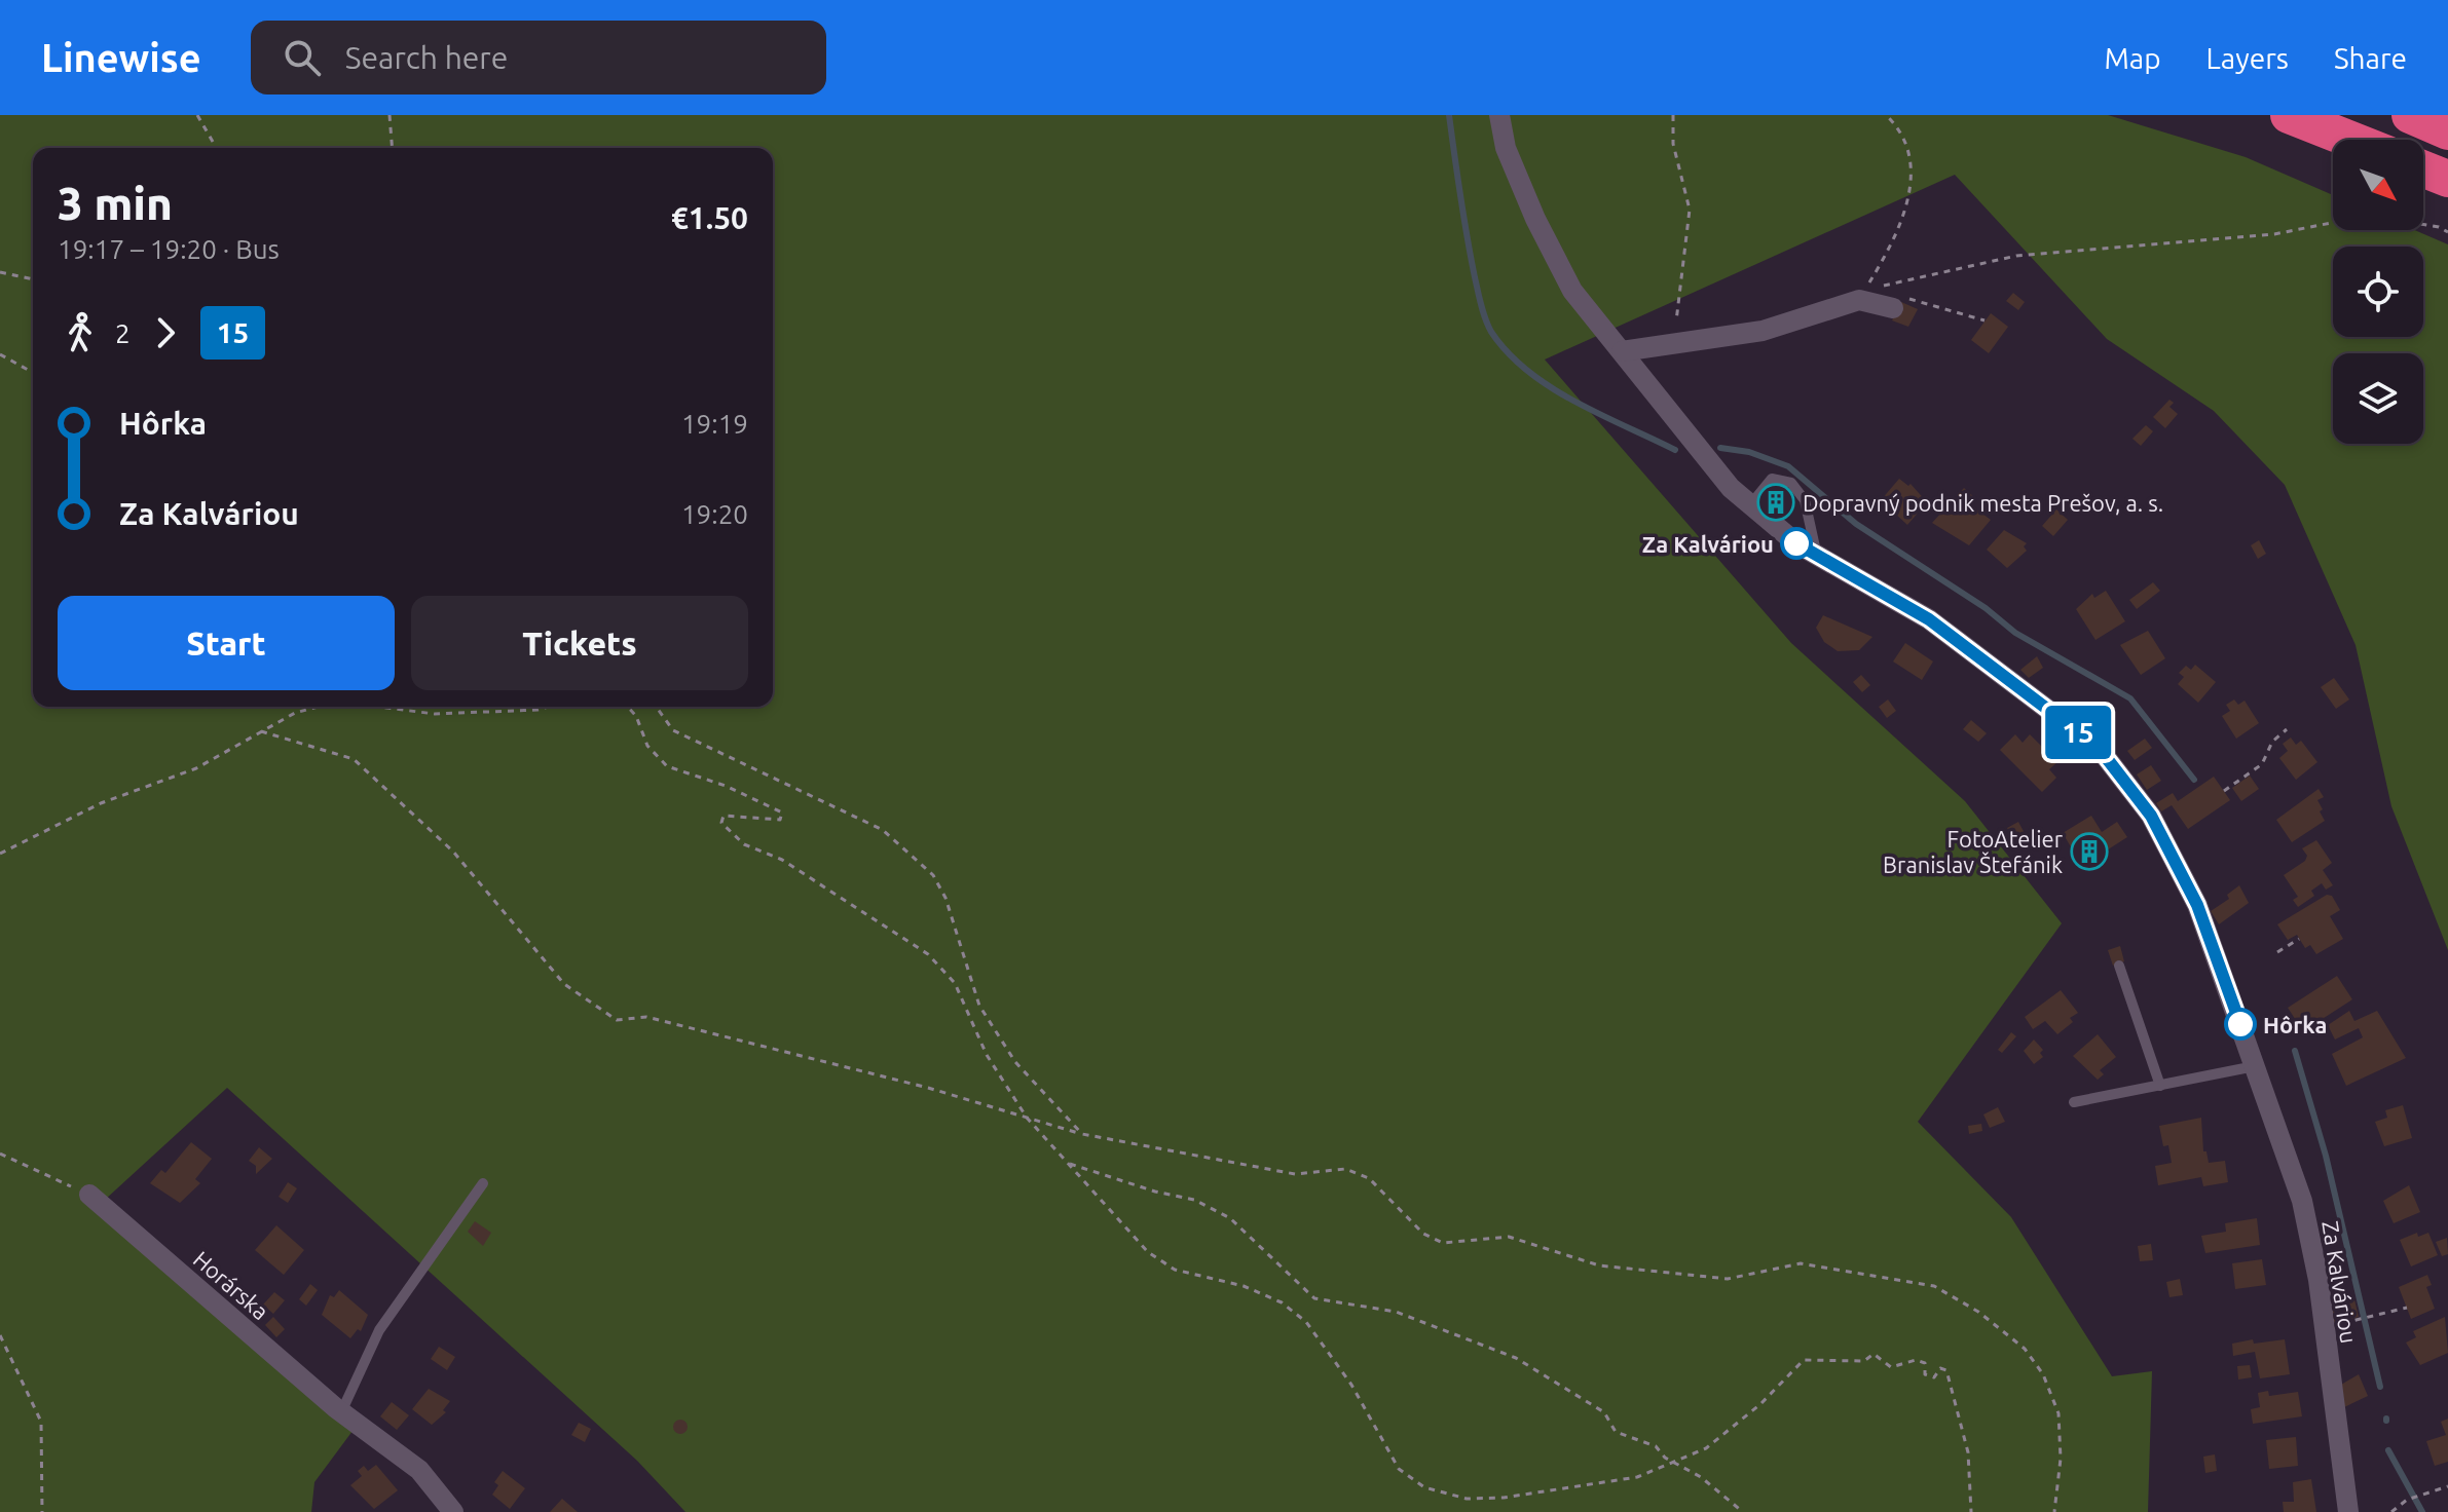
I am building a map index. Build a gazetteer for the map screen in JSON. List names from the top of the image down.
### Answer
{
  "streets": {
    "street": ["Za Kalváriou", "Horárska"]
  },
  "places": {
    "building": ["Dopravný podnik mesta Prešov, a. s.", "FotoAtelier Branislav Štefánik"],
    "other": ["Za Kalváriou", "Hôrka"]
  },
  "lines": ["bus line 15"],
  "north": "bottom right",
  "page": {
    "header": "Linewise",
    "search": "Search here",
    "nav": ["Map", "Layers", "Share"],
    "on_map": "15",
    "heading": ["3 min", "19:17 – 19:20 · Bus", "€1.50"],
    "legs": ["2", "15"],
    "list": [
      {
        "name": "Hôrka",
        "value": "19:19"
      },
      {
        "name": "Za Kalváriou",
        "value": "19:20"
      }
    ],
    "buttons": ["Start", "Tickets"]
  }
}
